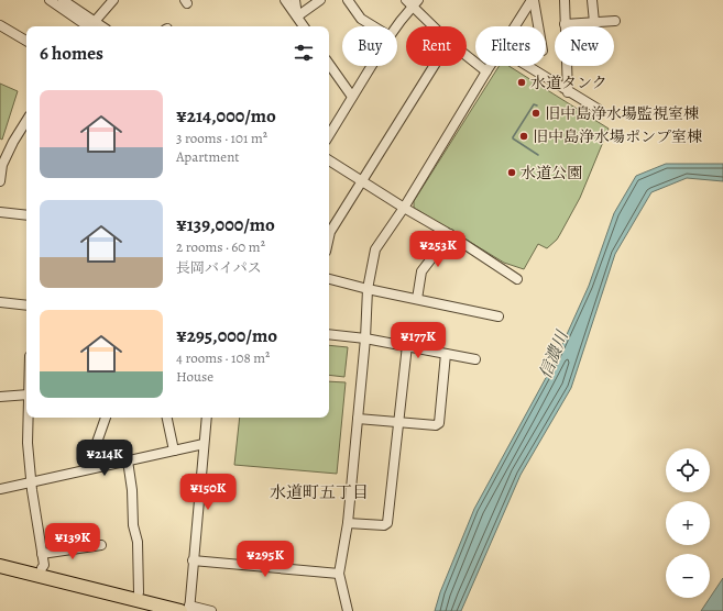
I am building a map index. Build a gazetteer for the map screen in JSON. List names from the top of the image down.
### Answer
{
  "districts": ["水道町五丁目"],
  "water": ["信濃川"],
  "places": [
    "水道タンク",
    "旧中島浄水場監視室棟",
    "旧中島浄水場ポンプ室棟",
    "水道公園"
  ],
  "page": {
    "chip": [
      "Buy",
      "Rent",
      "Filters",
      "New"
    ],
    "heading": "6 homes",
    "list": [
      {
        "name": "¥214,000/mo",
        "note": "3 rooms · 101 m² · Apartment"
      },
      {
        "name": "¥139,000/mo",
        "note": "2 rooms · 60 m² · 長岡バイパス"
      },
      {
        "name": "¥295,000/mo",
        "note": "4 rooms · 108 m² · House"
      }
    ],
    "price": [
      "¥253K",
      "¥177K",
      "¥214K",
      "¥150K",
      "¥139K",
      "¥295K"
    ],
    "map_buttons": ["+", "−"]
  }
}
